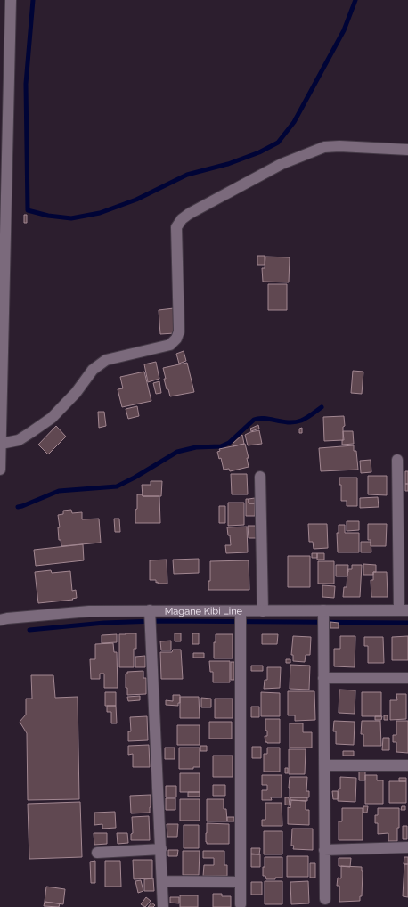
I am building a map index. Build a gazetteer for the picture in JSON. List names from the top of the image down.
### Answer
{
  "streets": {
    "street": ["Magane Kibi Line"]
  }
}
